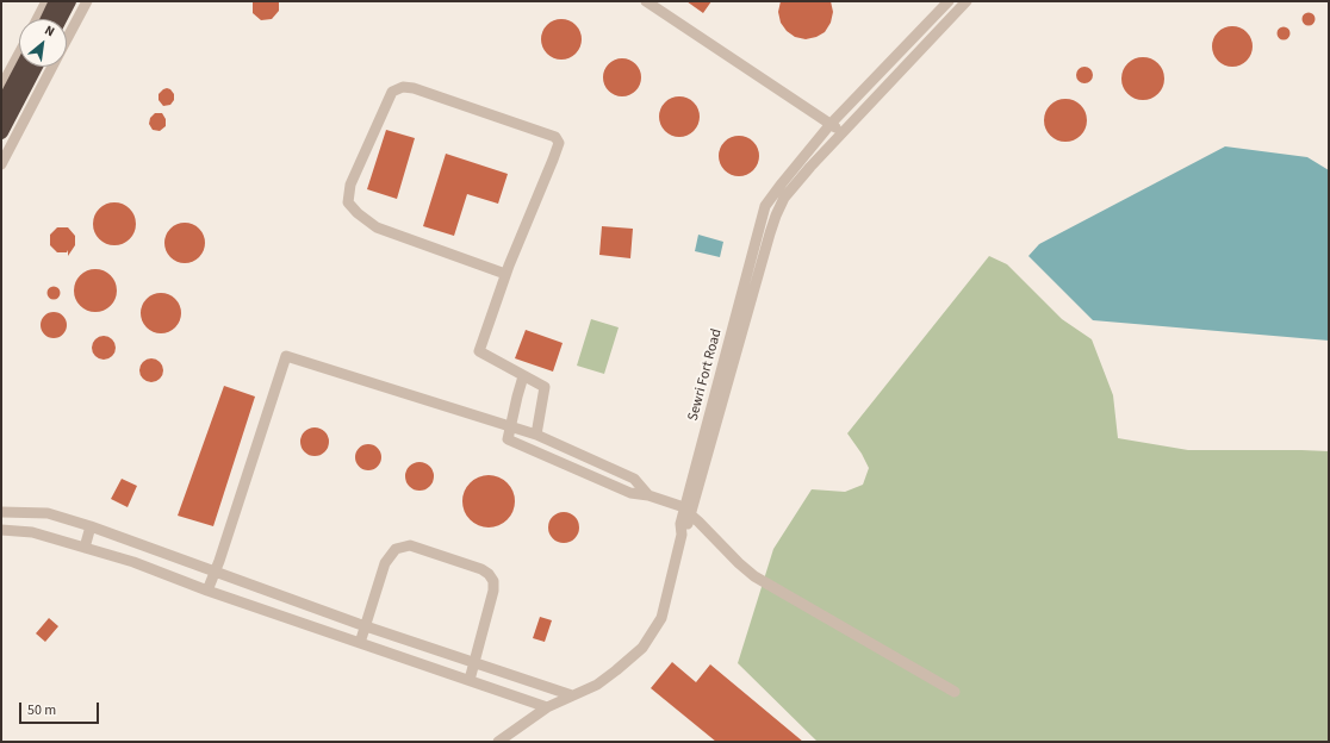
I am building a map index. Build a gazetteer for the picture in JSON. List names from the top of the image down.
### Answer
{
  "streets": {
    "street": ["Sewri Fort Road"]
  },
  "scale_bar": "50 m",
  "north": "top right"
}
